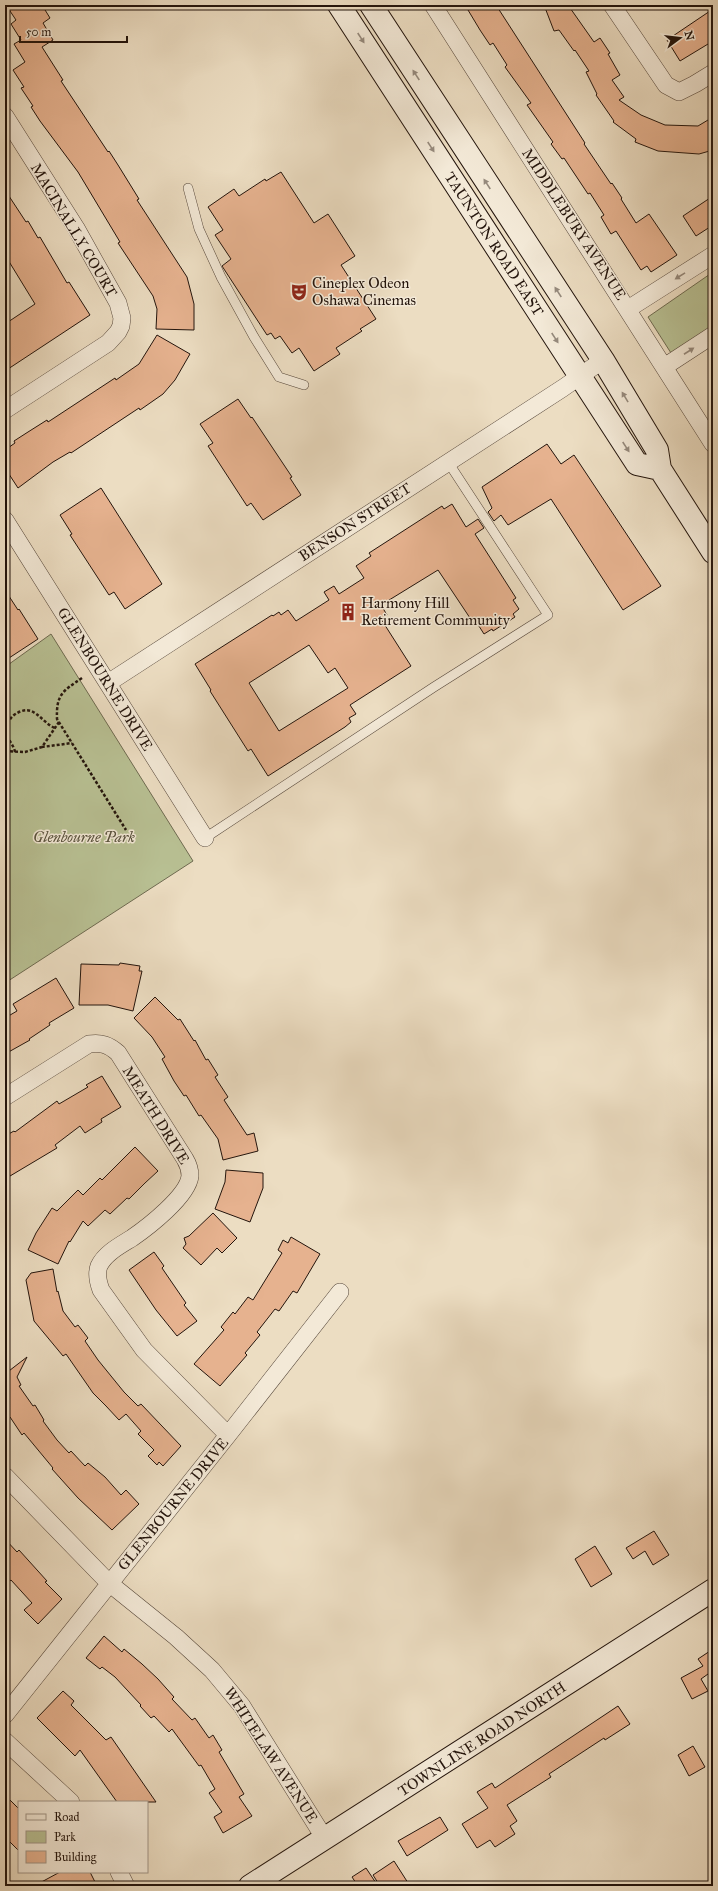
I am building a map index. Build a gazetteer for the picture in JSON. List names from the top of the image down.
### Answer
{
  "streets": {
    "main road": ["TAUNTON ROAD EAST", "TOWNLINE ROAD NORTH"],
    "street": [
      "MIDDLEBURY AVENUE",
      "MACINALLY COURT",
      "BENSON STREET",
      "GLENBOURNE DRIVE",
      "MEATH DRIVE",
      "WHITELAW AVENUE"
    ]
  },
  "crossings": [
    ["TAUNTON ROAD EAST", "BENSON STREET"],
    ["BENSON STREET", "GLENBOURNE DRIVE"],
    ["GLENBOURNE DRIVE", "MEATH DRIVE"],
    ["GLENBOURNE DRIVE", "WHITELAW AVENUE"],
    ["TOWNLINE ROAD NORTH", "WHITELAW AVENUE"]
  ],
  "parks": ["Glenbourne Park"],
  "places": {
    "theatre": ["Cineplex Odeon Oshawa Cinemas"],
    "building": ["Harmony Hill Retirement Community"]
  },
  "legend": ["Road", "Park", "Building"],
  "scale_bar": "50 m",
  "north": "right"
}
